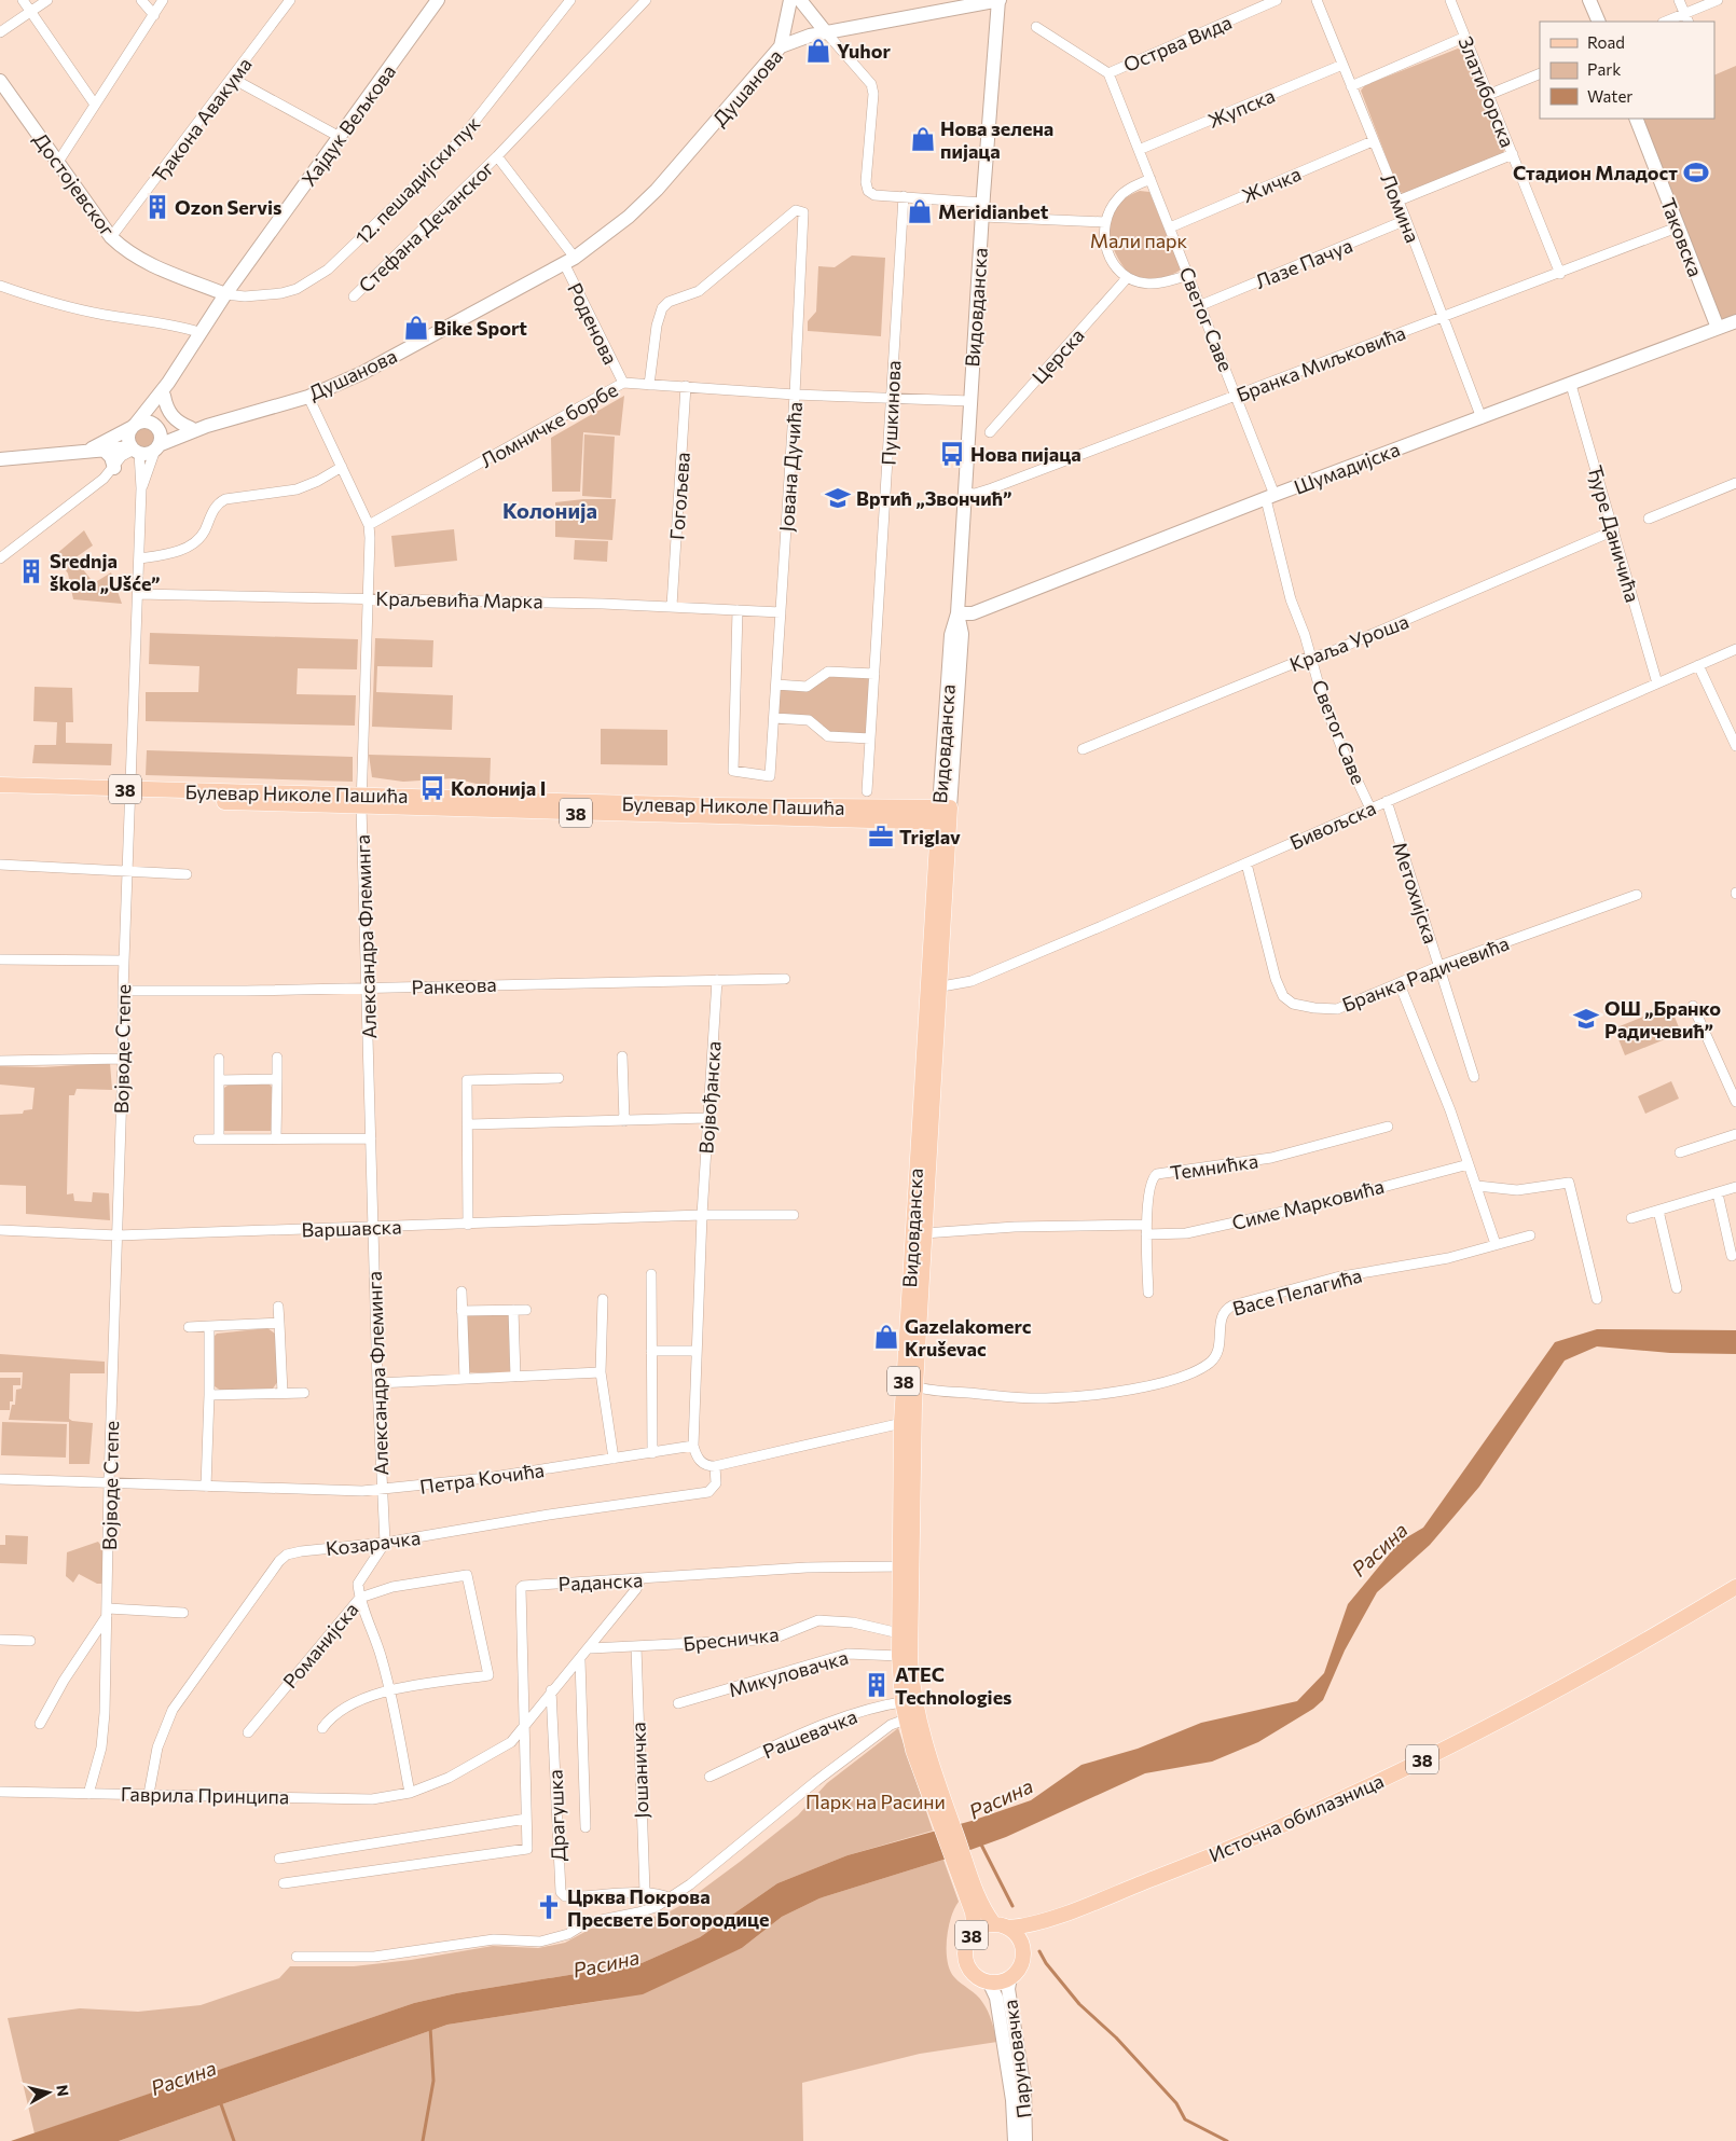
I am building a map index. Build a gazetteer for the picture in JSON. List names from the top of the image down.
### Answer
{
  "streets": {
    "main road": [
      "Душанова",
      "Хајдук Вељкова",
      "Достојевског",
      "Таковска",
      "Видовданска",
      "Шумадијска",
      "38",
      "Булевар Николе Пашића",
      "Источна обилазница",
      "Паруновачка"
    ],
    "street": [
      "Острва Вида",
      "Златиборска",
      "Жупска",
      "Ђакона Авакума",
      "12. пешадијски пук",
      "Жичка",
      "Ломина",
      "Стефана Дечанског",
      "Лазе Пачуа",
      "Светог Саве",
      "Роденова",
      "Церска",
      "Бранка Миљковића",
      "Пушкинова",
      "Ломничке борбе",
      "Јована Дучића",
      "Гогољева",
      "Ђуре Даничића",
      "Краљевића Марка",
      "Краља Уроша",
      "Бивољска",
      "Метохијска",
      "Александра Флеминга",
      "Бранка Радичевића",
      "Ранкеова",
      "Војводе Степе",
      "Војвођанска",
      "Темнићка",
      "Симе Марковића",
      "Варшавска",
      "Васе Пелагића",
      "Петра Кочића",
      "Козарачка",
      "Раданска",
      "Бресничка",
      "Романијска",
      "Микуловачка",
      "Рашевачка",
      "Јошаничка",
      "Гаврила Принципа",
      "Драгушка"
    ]
  },
  "crossings": [
    ["Острва Вида", "Светог Саве"],
    ["Душанова", "Стефана Дечанског"],
    ["Душанова", "Видовданска"],
    ["Душанова", "Роденова"],
    ["Душанова", "Александра Флеминга"],
    ["Душанова", "Војводе Степе"],
    ["Златиборска", "Бранка Миљковића"],
    ["Жупска", "Ломина"],
    ["Жупска", "Светог Саве"],
    ["Ђакона Авакума", "Достојевског"],
    ["Хајдук Вељкова", "12. пешадијски пук"],
    ["Хајдук Вељкова", "Достојевског"],
    ["12. пешадијски пук", "Достојевског"],
    ["Жичка", "Ломина"],
    ["Жичка", "Светог Саве"],
    ["Ломина", "Лазе Пачуа"],
    ["Ломина", "Бранка Миљковића"],
    ["Ломина", "Шумадијска"],
    ["Стефана Дечанског", "Роденова"],
    ["Таковска", "Бранка Миљковића"],
    ["Таковска", "Шумадијска"],
    ["Лазе Пачуа", "Светог Саве"],
    ["Видовданска", "Бранка Миљковића"],
    ["Видовданска", "Ломничке борбе"],
    ["Видовданска", "Шумадијска"],
    ["Видовданска", "38"],
    ["Видовданска", "Булевар Николе Пашића"],
    ["Видовданска", "Бивољска"],
    ["Видовданска", "Симе Марковића"],
    ["Видовданска", "Васе Пелагића"],
    ["Видовданска", "Раданска"],
    ["Видовданска", "Бресничка"],
    ["Видовданска", "Микуловачка"],
    ["Видовданска", "Рашевачка"],
    ["Светог Саве", "Бранка Миљковића"],
    ["Светог Саве", "Шумадијска"],
    ["Светог Саве", "Краља Уроша"],
    ["Светог Саве", "Бивољска"],
    ["Роденова", "Ломничке борбе"],
    ["Пушкинова", "Ломничке борбе"],
    ["Ломничке борбе", "Јована Дучића"],
    ["Ломничке борбе", "Гогољева"],
    ["Ломничке борбе", "Александра Флеминга"],
    ["Јована Дучића", "Краљевића Марка"],
    ["Шумадијска", "Ђуре Даничића"],
    ["Гогољева", "Краљевића Марка"],
    ["Ђуре Даничића", "Краља Уроша"],
    ["Ђуре Даничића", "Бивољска"],
    ["Краљевића Марка", "Александра Флеминга"],
    ["Краљевића Марка", "Војводе Степе"],
    ["38", "Источна обилазница"],
    ["38", "Паруновачка"],
    ["Булевар Николе Пашића", "Александра Флеминга"],
    ["Булевар Николе Пашића", "Војводе Степе"],
    ["Бивољска", "Метохијска"],
    ["Бивољска", "Бранка Радичевића"],
    ["Метохијска", "Бранка Радичевића"],
    ["Александра Флеминга", "Ранкеова"],
    ["Александра Флеминга", "Варшавска"],
    ["Александра Флеминга", "Петра Кочића"],
    ["Ранкеова", "Војводе Степе"],
    ["Ранкеова", "Војвођанска"],
    ["Војводе Степе", "Варшавска"],
    ["Војводе Степе", "Петра Кочића"],
    ["Војводе Степе", "Гаврила Принципа"],
    ["Војвођанска", "Варшавска"],
    ["Војвођанска", "Петра Кочића"],
    ["Темнићка", "Симе Марковића"],
    ["Козарачка", "Романијска"],
    ["Козарачка", "Гаврила Принципа"],
    ["Раданска", "Гаврила Принципа"],
    ["Бресничка", "Јошаничка"],
    ["Бресничка", "Гаврила Принципа"],
    ["Јошаничка", "Драгушка"],
    ["Гаврила Принципа", "Драгушка"],
    ["Источна обилазница", "Паруновачка"]
  ],
  "districts": ["Колонија"],
  "water": ["Расина"],
  "parks": ["Мали парк", "Парк на Расини"],
  "places": {
    "shop": [
      "Yuhor",
      "Нова зелена пијаца",
      "Meridianbet",
      "Bike Sport",
      "Gazelakomerc Kruševac"
    ],
    "sports": ["Стадион Младост"],
    "building": ["Ozon Servis", "Srednja škola „Ušće”", "ATEC Technologies"],
    "bus stop": ["Нова пијаца", "Колонија I"],
    "school or university": ["Вртић „Звончић”", "ОШ „Бранко Радичевић”"],
    "office": ["Triglav"],
    "church": ["Црква Покрова Пресвете Богородице"]
  },
  "legend": ["Road", "Park", "Water"],
  "north": "right"
}
